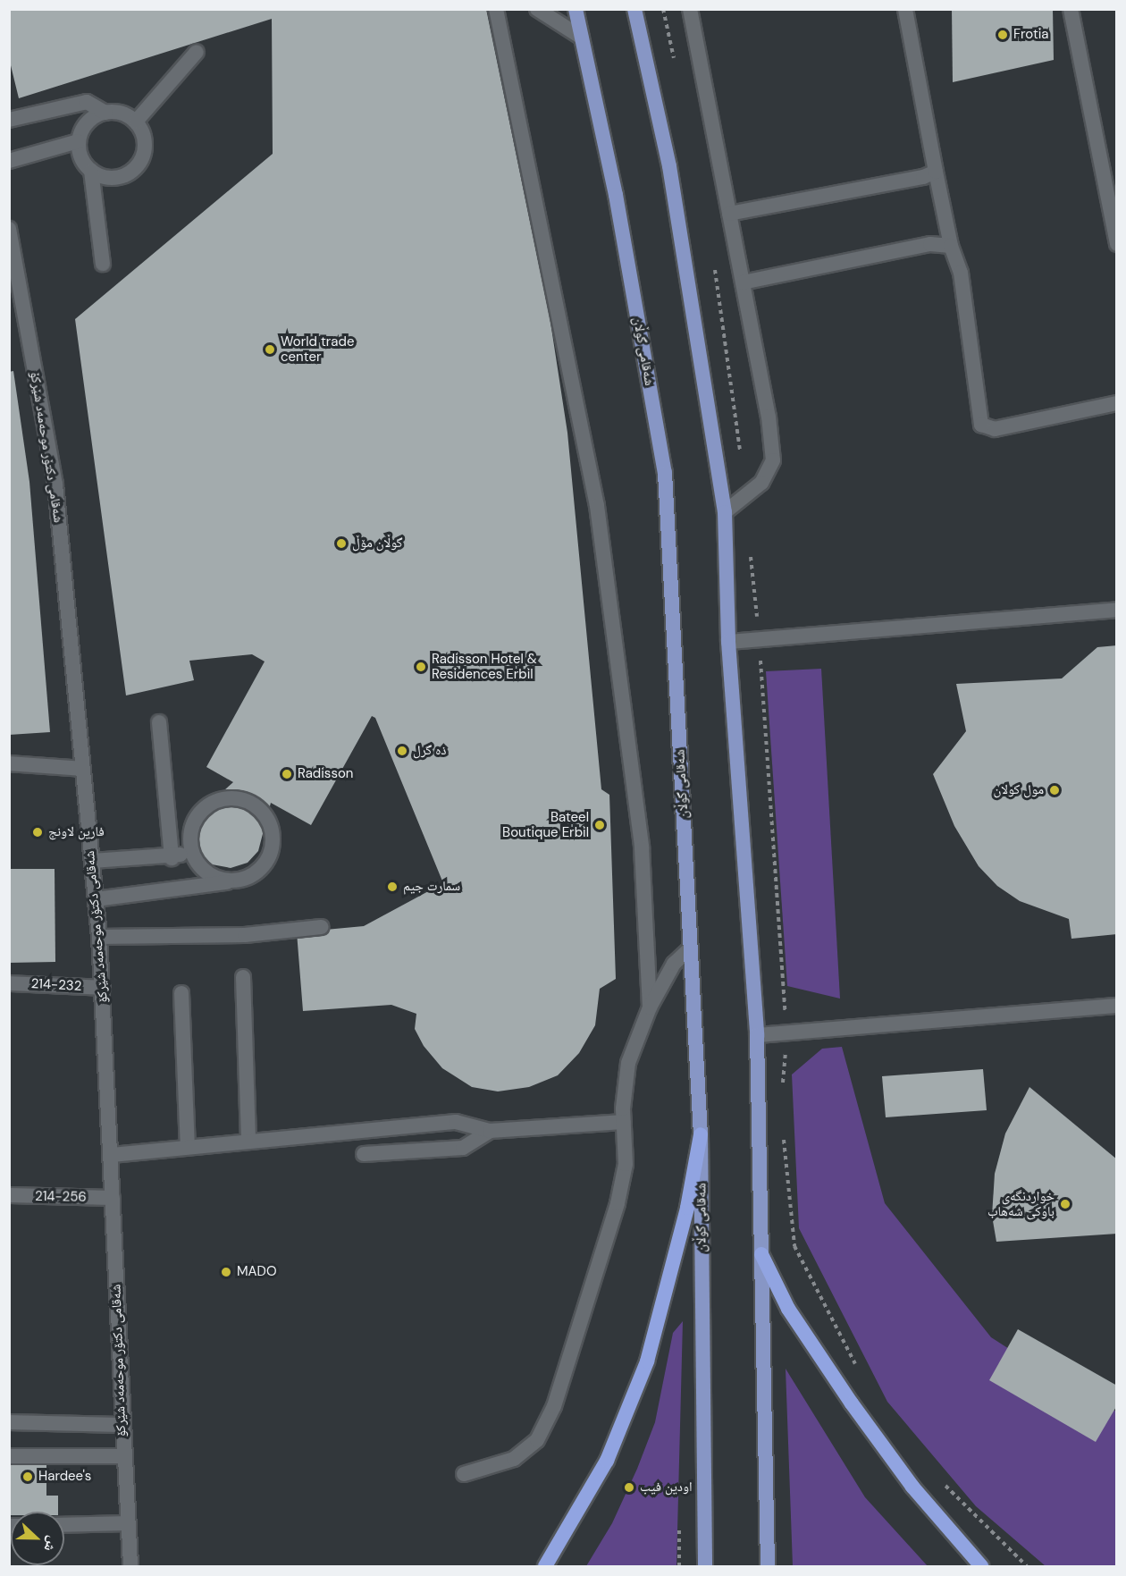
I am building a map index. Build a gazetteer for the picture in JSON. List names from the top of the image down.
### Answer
{
  "streets": {
    "main road": ["شەقامی گوڵان"],
    "street": ["شەقامی دکتۆر موحەمەد شێرکۆ", "214-232", "214-256"]
  },
  "crossings": [
    ["شەقامی دکتۆر موحەمەد شێرکۆ", "214-232"],
    ["شەقامی دکتۆر موحەمەد شێرکۆ", "214-256"]
  ],
  "places": [
    "Frotia",
    "World trade center",
    "گوڵان مۆڵ",
    "Radisson Hotel & Residences Erbil",
    "ذه گرل",
    "Radisson",
    "مول كولان",
    "Bateel Boutique Erbil",
    "فارین لاونج",
    "سمارت جیم",
    "خواردنگەی باوکی شەھاب",
    "MADO",
    "Hardee's",
    "اودين فيب"
  ],
  "north": "right"
}
